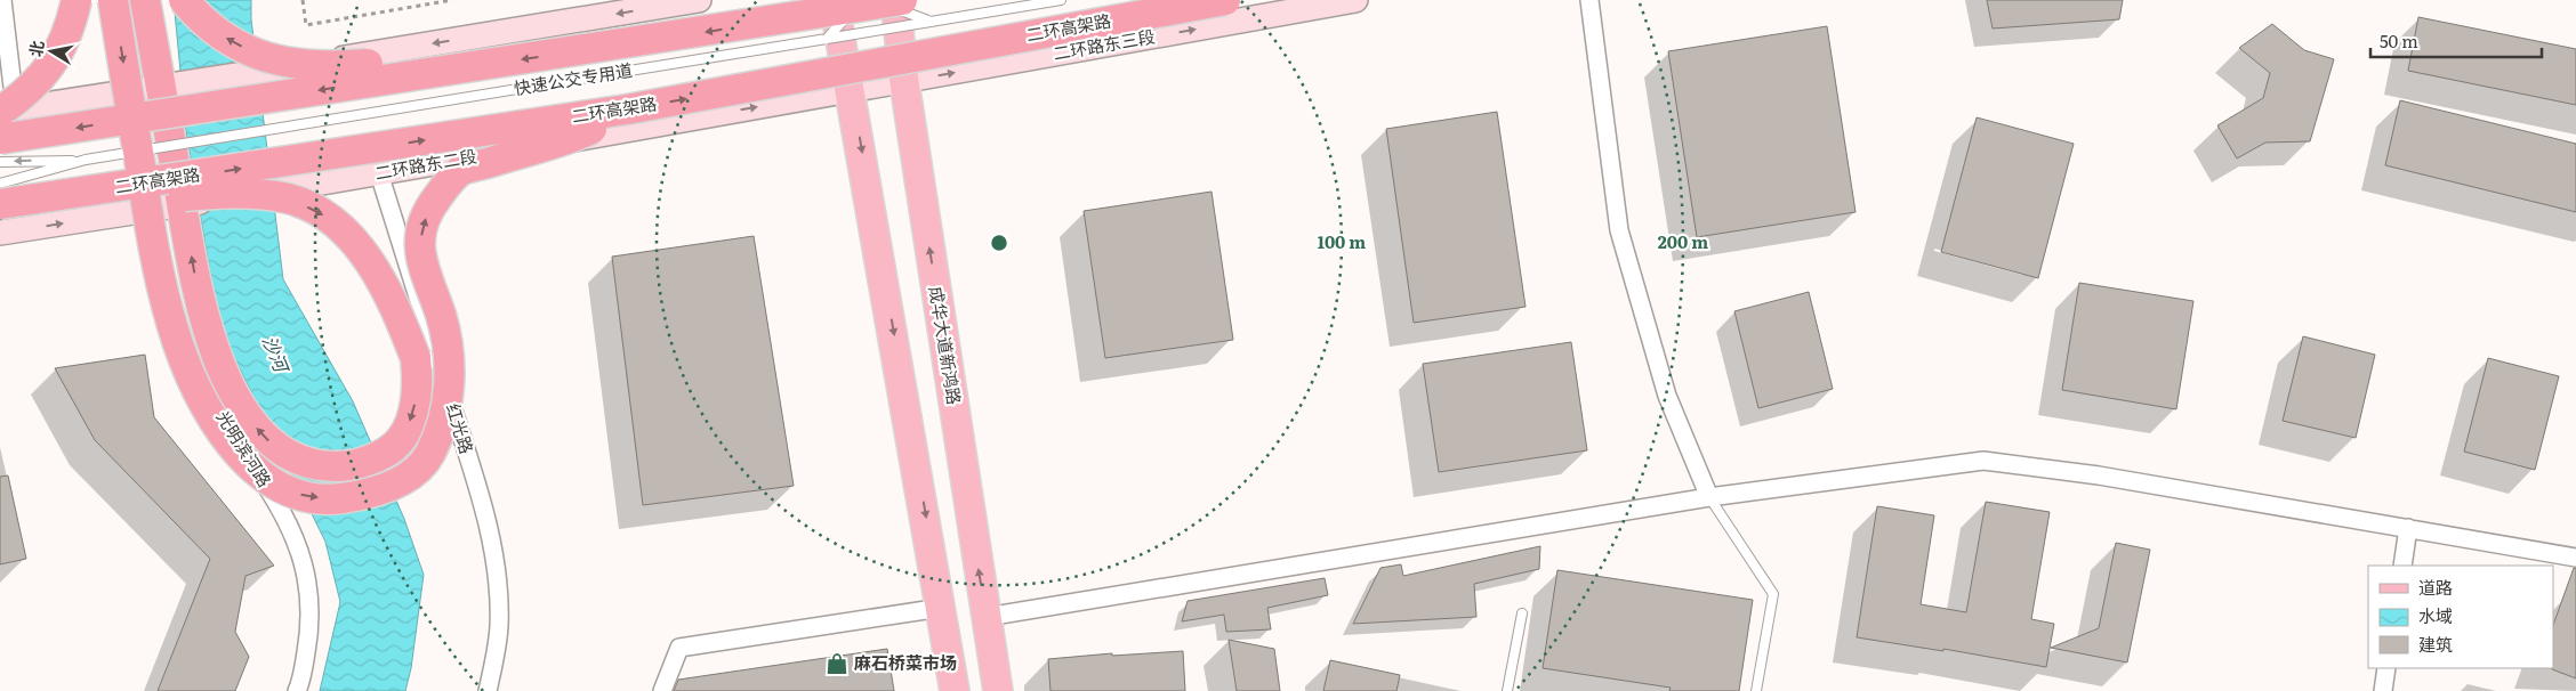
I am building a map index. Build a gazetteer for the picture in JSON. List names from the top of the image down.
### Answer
{
  "streets": {
    "highway": ["二环高架路"],
    "main road": ["二环路东三段", "二环路东二段", "成华大道新鸿路"],
    "street": ["红光路", "光明滨河路"],
    "lane": ["快速公交专用道"]
  },
  "crossings": [
    ["二环路东三段", "二环路东二段"],
    ["二环路东三段", "成华大道新鸿路"],
    ["二环路东二段", "红光路"],
    ["二环路东二段", "光明滨河路"]
  ],
  "one_way": ["二环路东三段"],
  "water": ["沙河"],
  "places": {
    "shop": ["麻石桥菜市场"]
  },
  "legend": ["道路", "水域", "建筑"],
  "scale_bar": "50 m",
  "north": "left",
  "rings": ["100 m", "200 m"]
}
